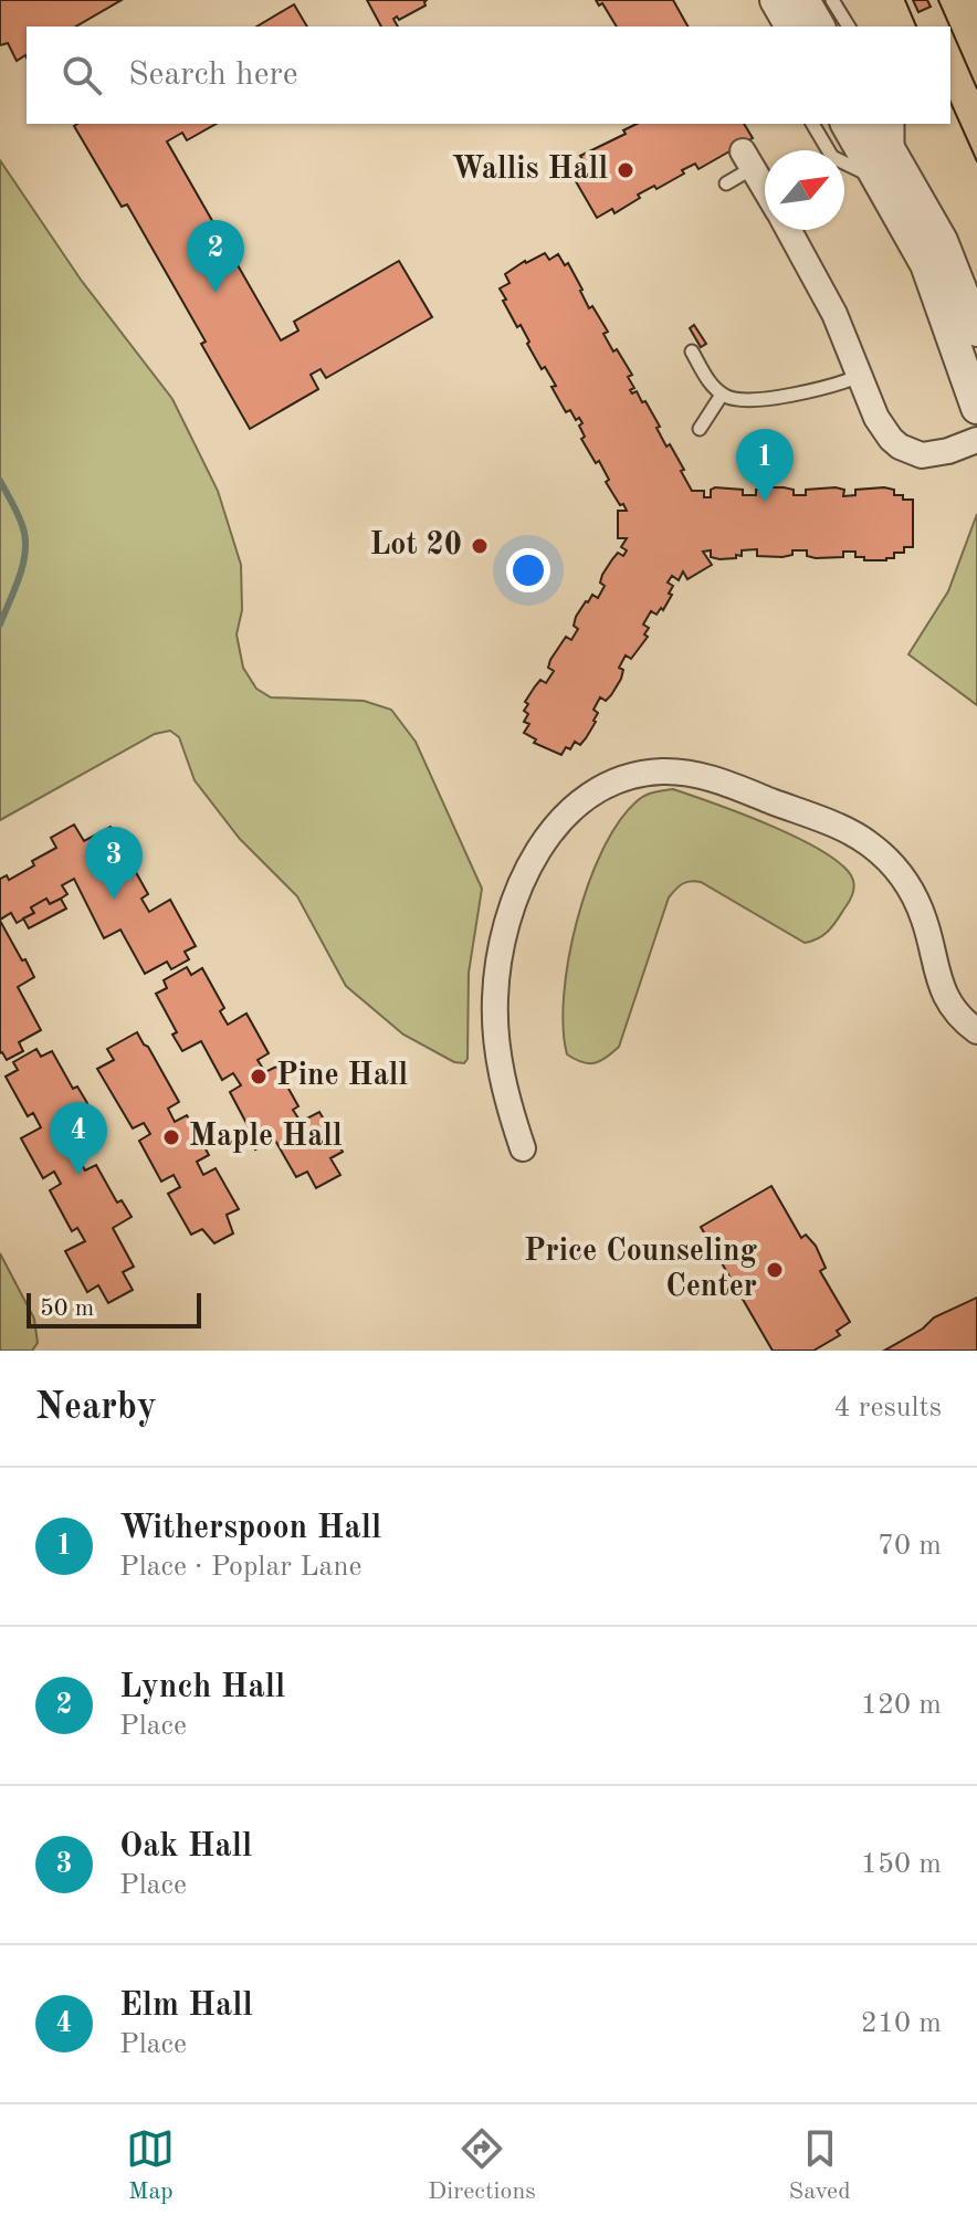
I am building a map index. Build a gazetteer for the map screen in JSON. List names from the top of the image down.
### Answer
{
  "places": [
    "Wallis Hall",
    "Lot 20",
    "Pine Hall",
    "Maple Hall",
    "Price Counseling Center"
  ],
  "scale_bar": "50 m",
  "north": "top right",
  "page": {
    "search": "Search here",
    "pins": [
      "2",
      "1",
      "3",
      "4"
    ],
    "scale": "50 m",
    "heading": ["Nearby", "4 results"],
    "list": [
      {
        "mark": "1",
        "name": "Witherspoon Hall",
        "note": "Place · Poplar Lane",
        "value": "70 m"
      },
      {
        "mark": "2",
        "name": "Lynch Hall",
        "note": "Place",
        "value": "120 m"
      },
      {
        "mark": "3",
        "name": "Oak Hall",
        "note": "Place",
        "value": "150 m"
      },
      {
        "mark": "4",
        "name": "Elm Hall",
        "note": "Place",
        "value": "210 m"
      }
    ],
    "nav": ["Map", "Directions", "Saved"]
  }
}
